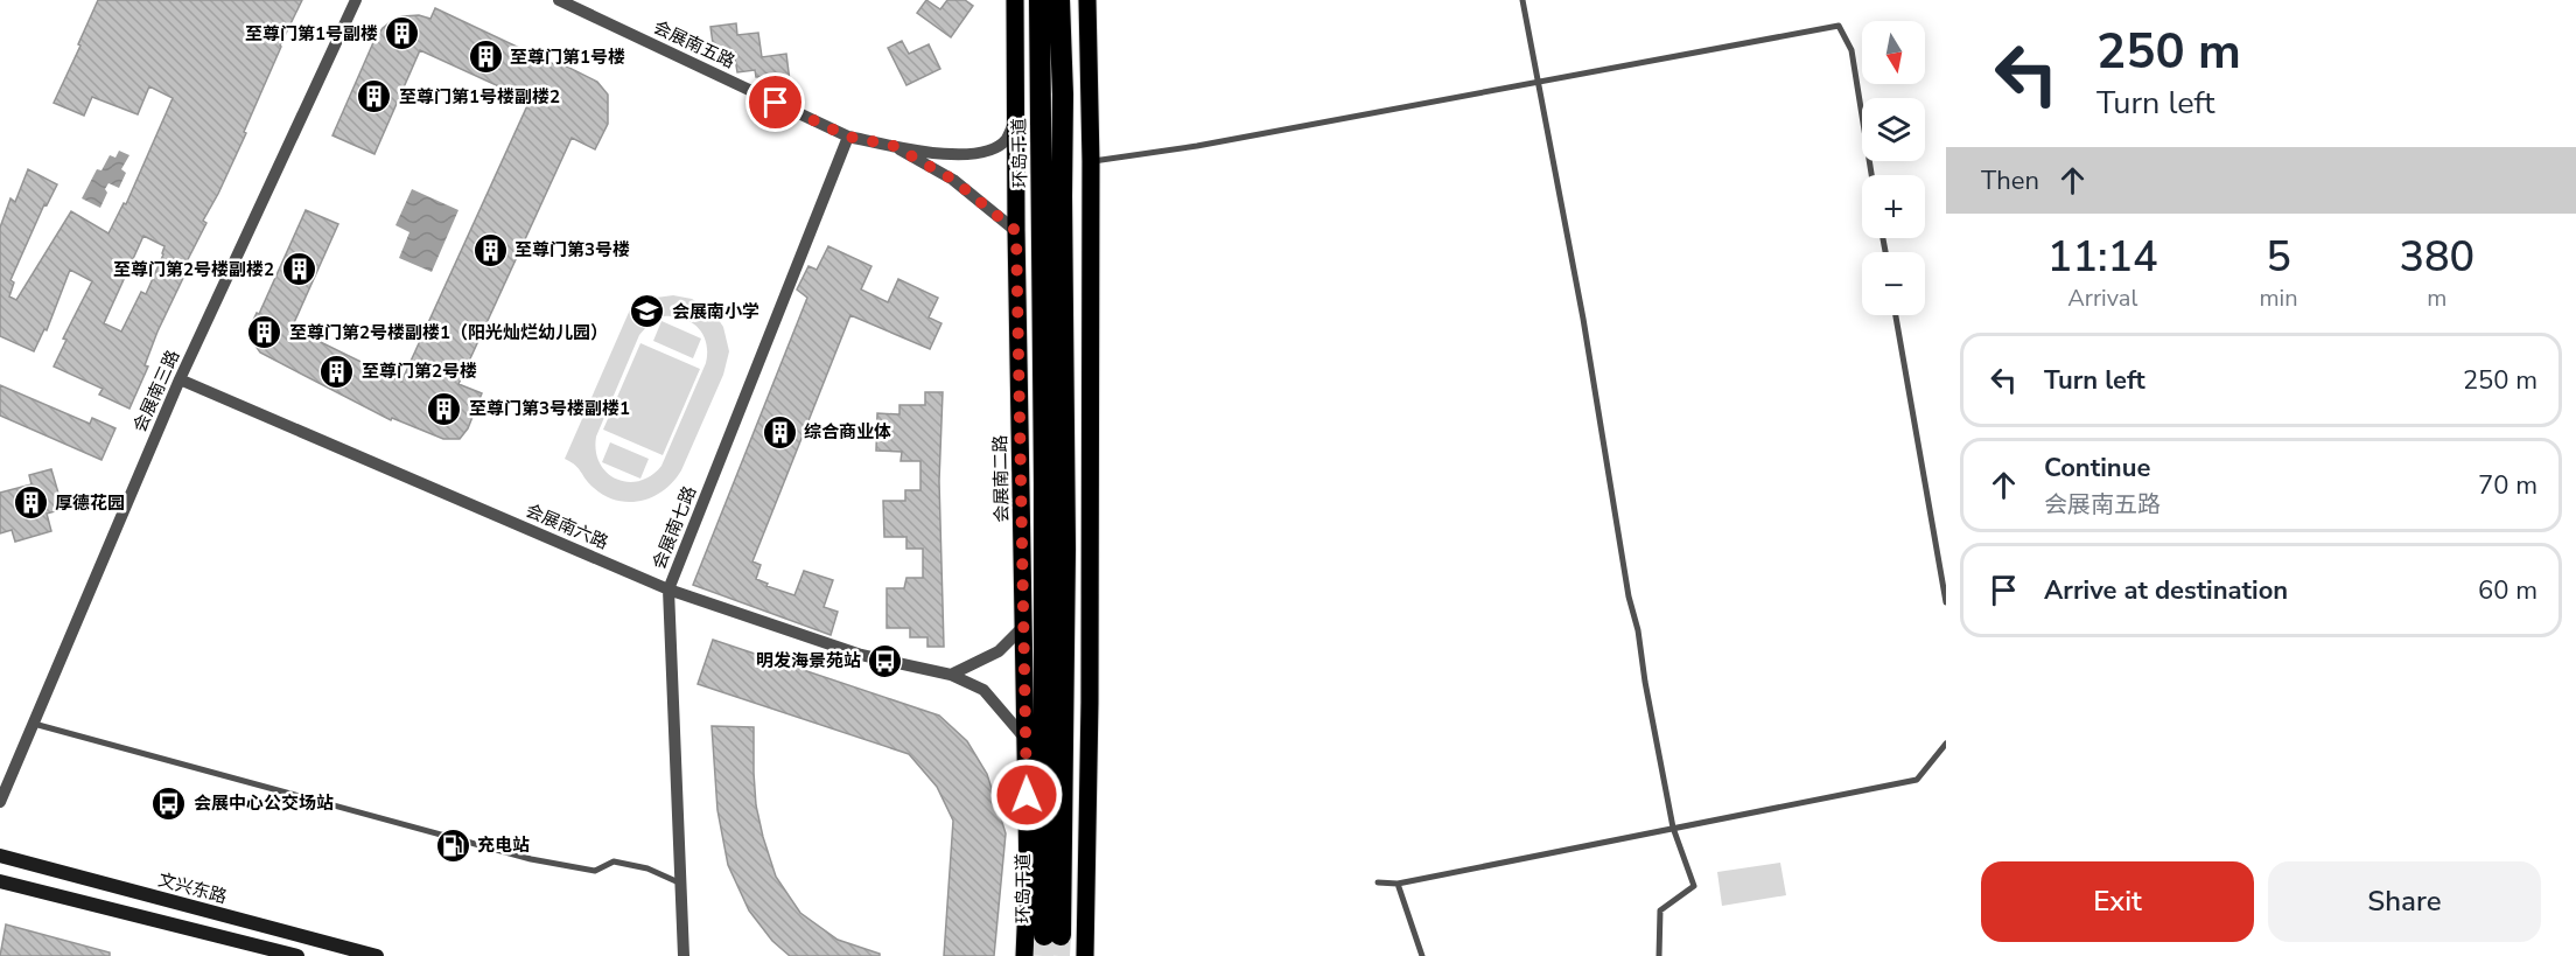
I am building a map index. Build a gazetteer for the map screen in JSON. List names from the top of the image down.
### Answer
{
  "streets": {
    "highway": ["环岛干道"],
    "main road": ["会展南二路", "文兴东路"],
    "street": [
      "会展南五路",
      "会展南三路",
      "会展南六路",
      "会展南七路"
    ]
  },
  "crossings": [
    ["会展南五路", "会展南七路"],
    ["会展南三路", "会展南六路"],
    ["会展南二路", "会展南六路"],
    ["会展南六路", "会展南七路"]
  ],
  "places": {
    "building": [
      "至尊门第1号副楼",
      "至尊门第1号楼",
      "至尊门第1号楼副楼2",
      "至尊门第3号楼",
      "至尊门第2号楼副楼2",
      "至尊门第2号楼副楼1（阳光灿烂幼儿园）",
      "至尊门第2号楼",
      "至尊门第3号楼副楼1",
      "综合商业体",
      "厚德花园"
    ],
    "school or university": ["会展南小学"],
    "bus stop": ["明发海景苑站", "会展中心公交场站"],
    "fuel station": ["充电站"]
  },
  "north": "bottom",
  "page": {
    "turn": ["250 m", "Turn left"],
    "map_buttons": ["+", "−"],
    "then": "Then",
    "eta": [
      "11:14",
      "Arrival",
      "5",
      "min",
      "380",
      "m"
    ],
    "list": [
      {
        "name": "Turn left",
        "value": "250 m"
      },
      {
        "name": "Continue",
        "note": "会展南五路",
        "value": "70 m"
      },
      {
        "name": "Arrive at destination",
        "value": "60 m"
      }
    ],
    "buttons": ["Exit", "Share"]
  }
}
